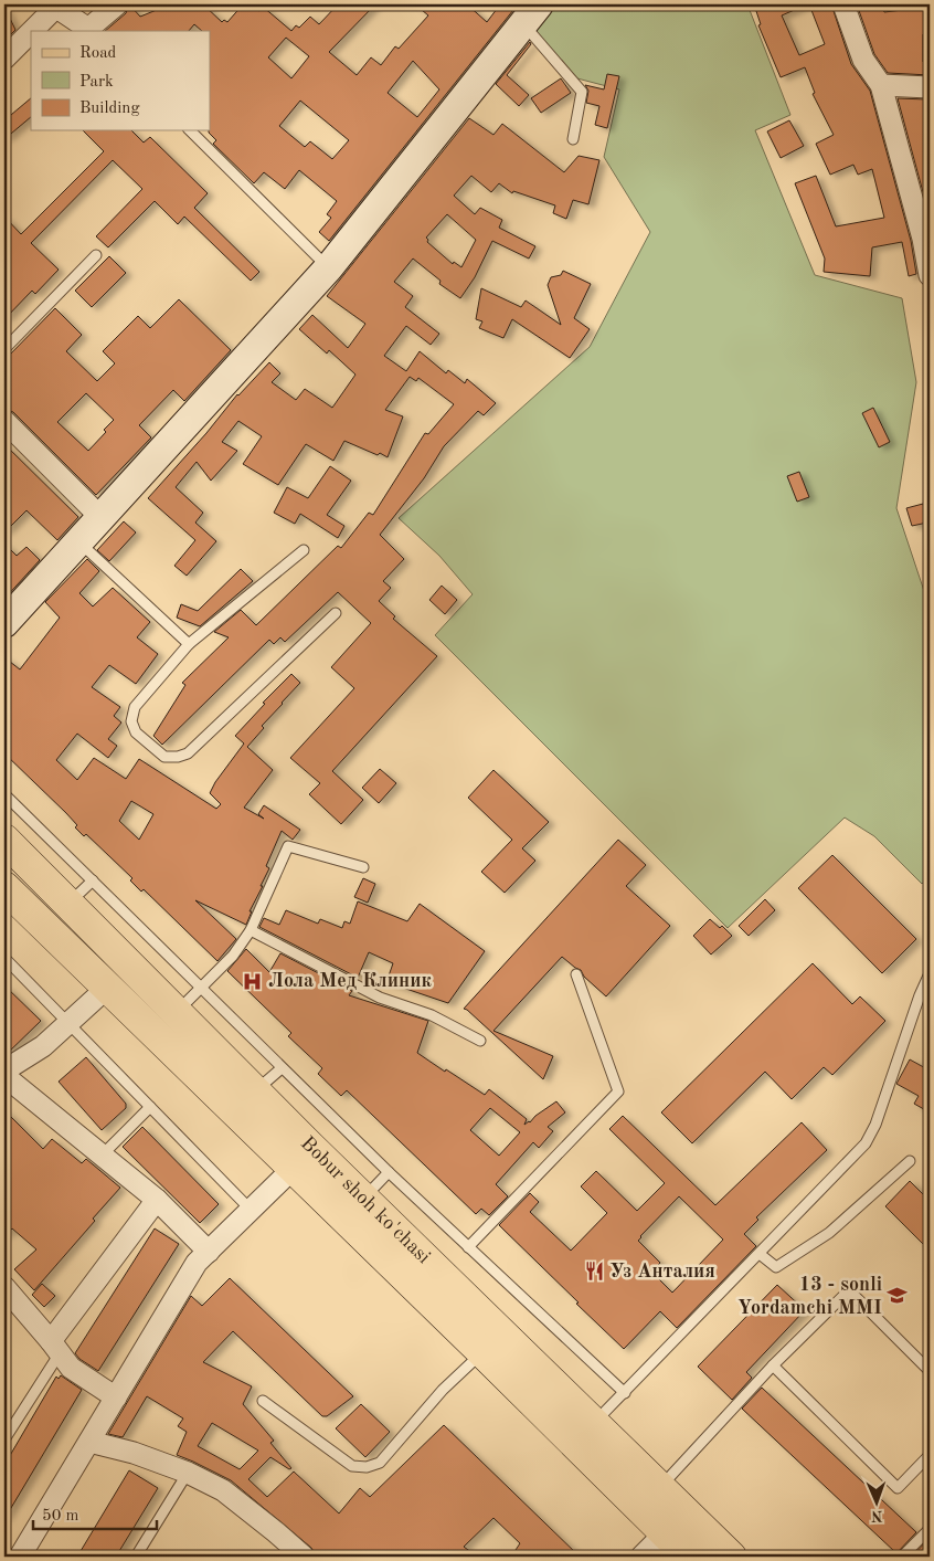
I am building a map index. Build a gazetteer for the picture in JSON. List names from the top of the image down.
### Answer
{
  "streets": {
    "main road": ["Bobur shoh ko'chasi"]
  },
  "places": {
    "hospital": ["Лола Мед Клиник"],
    "restaurant": ["Уз Анталия"],
    "school or university": ["13 - sonli Yordamchi MMI"]
  },
  "legend": ["Road", "Park", "Building"],
  "scale_bar": "50 m",
  "north": "bottom"
}
